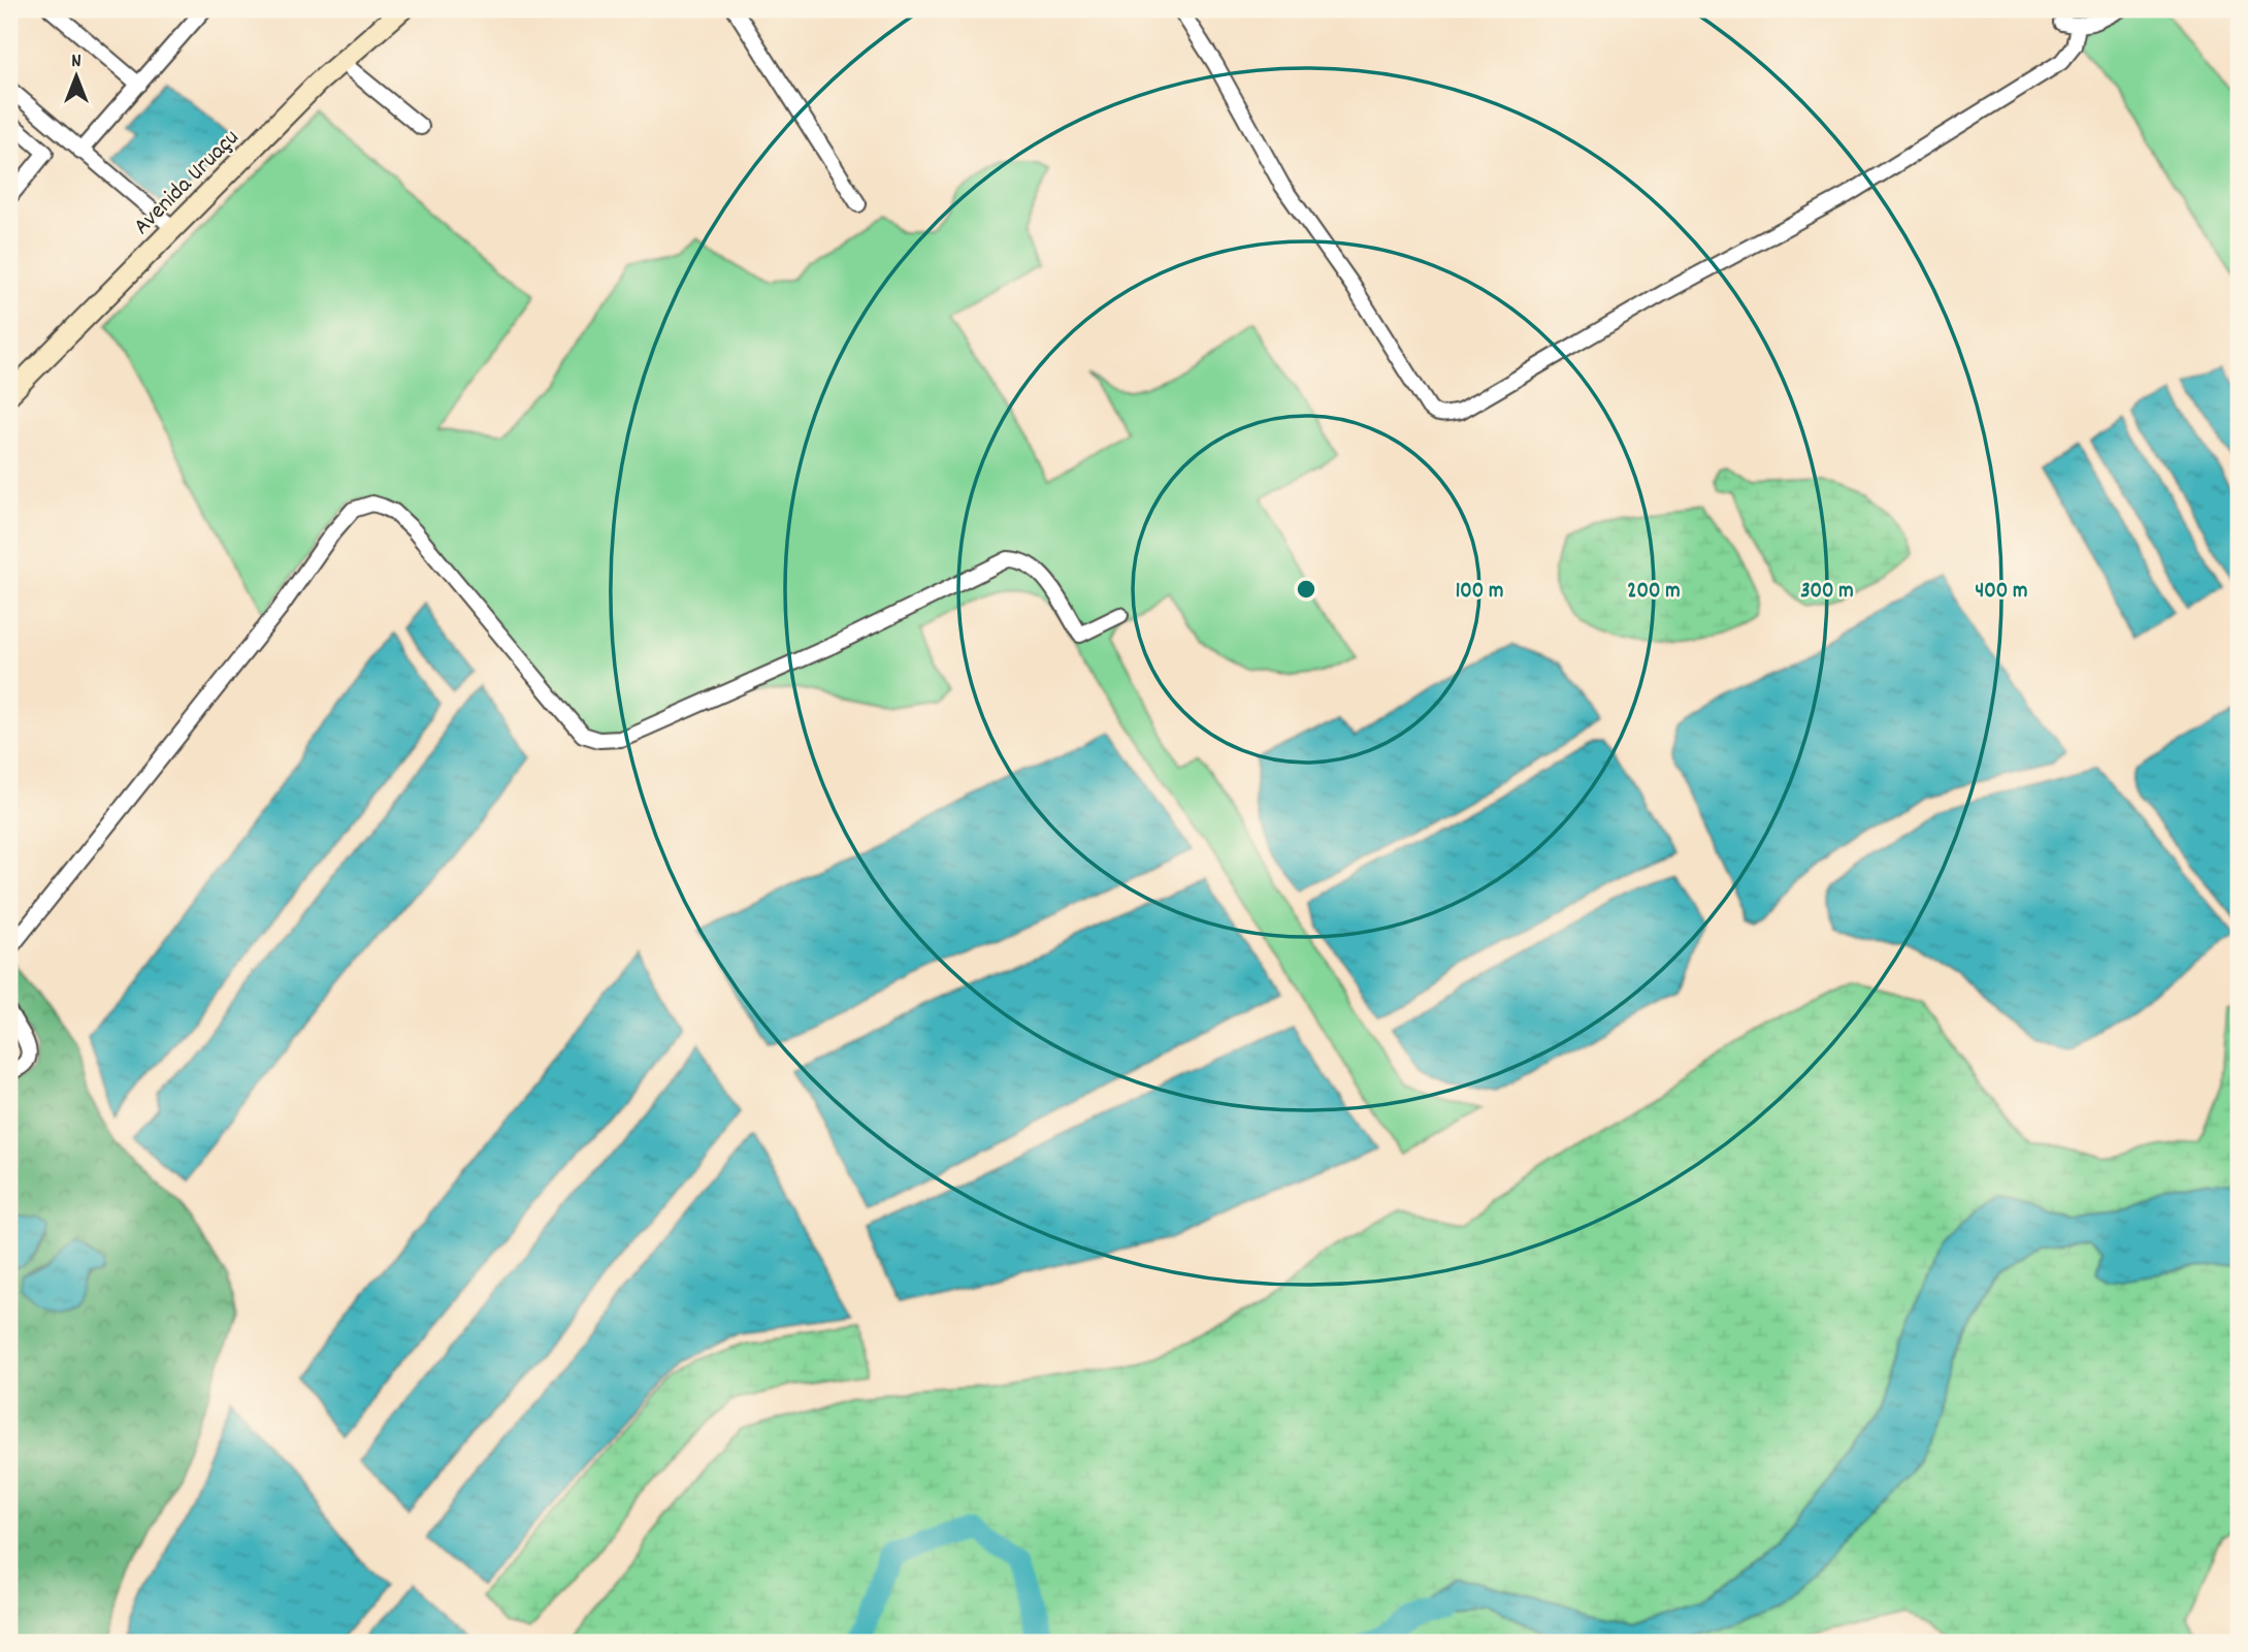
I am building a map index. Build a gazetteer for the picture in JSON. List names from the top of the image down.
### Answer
{
  "streets": {
    "street": ["Avenida Uruaçu"]
  },
  "north": "top",
  "rings": [
    "100 m",
    "200 m",
    "300 m",
    "400 m"
  ]
}
